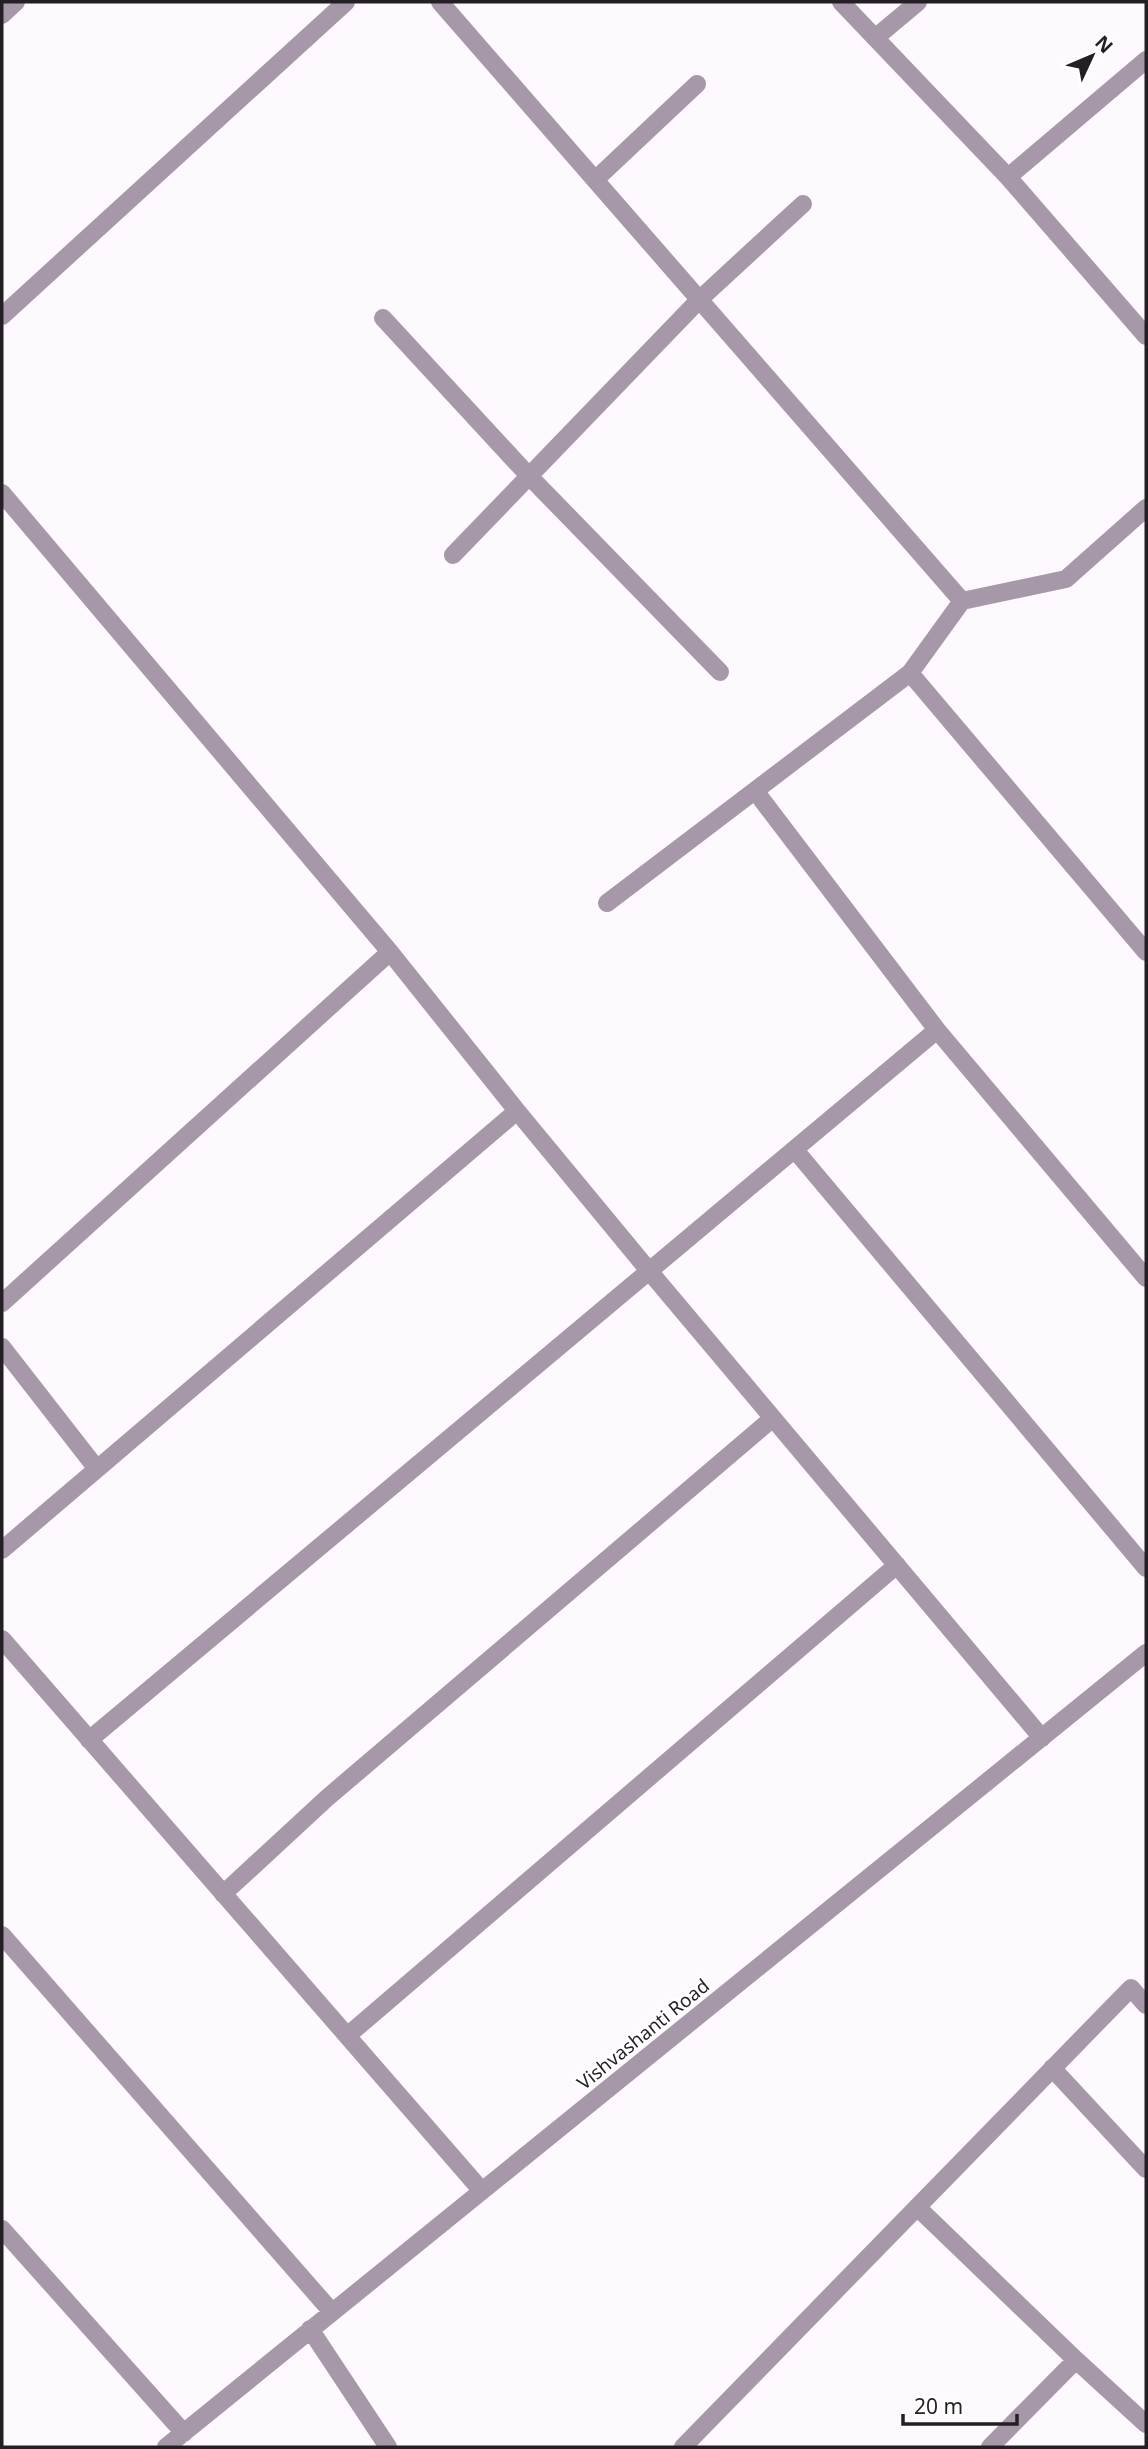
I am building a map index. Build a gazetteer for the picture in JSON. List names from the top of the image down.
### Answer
{
  "streets": {
    "street": ["Vishvashanti Road"]
  },
  "scale_bar": "20 m",
  "north": "top right"
}
